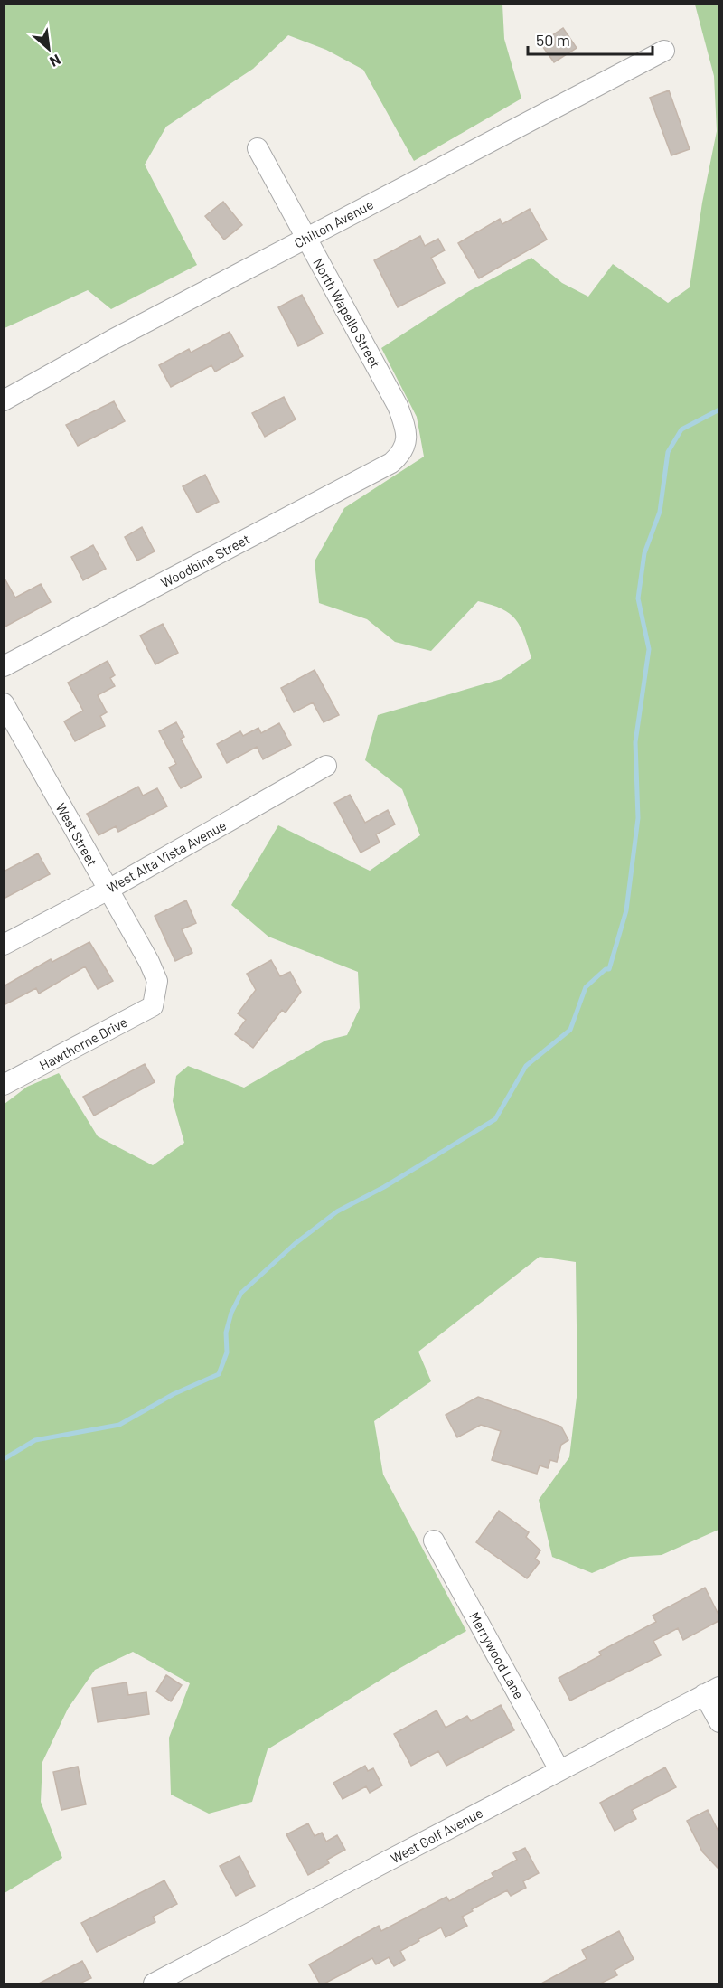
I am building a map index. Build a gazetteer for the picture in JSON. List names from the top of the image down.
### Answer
{
  "streets": {
    "street": [
      "Chilton Avenue",
      "North Wapello Street",
      "Woodbine Street",
      "West Street",
      "West Alta Vista Avenue",
      "Hawthorne Drive",
      "Merrywood Lane",
      "West Golf Avenue"
    ]
  },
  "crossings": [
    ["Chilton Avenue", "North Wapello Street"],
    ["North Wapello Street", "Woodbine Street"],
    ["West Street", "West Alta Vista Avenue"],
    ["West Street", "Hawthorne Drive"],
    ["Merrywood Lane", "West Golf Avenue"]
  ],
  "scale_bar": "50 m",
  "north": "bottom right"
}
